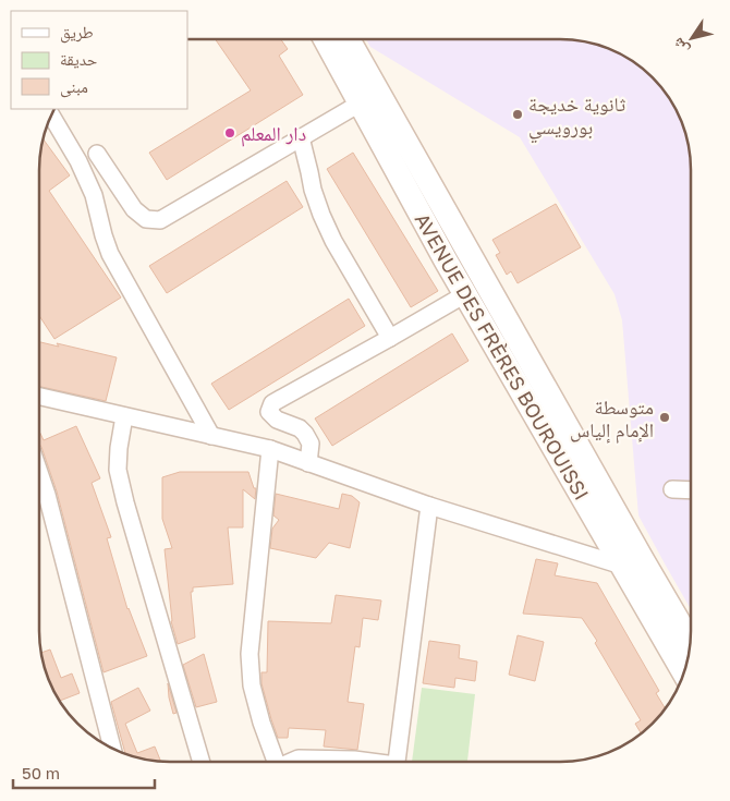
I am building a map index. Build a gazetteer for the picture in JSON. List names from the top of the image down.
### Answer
{
  "streets": {
    "main road": ["AVENUE DES FRÈRES BOUROUISSI"]
  },
  "places": ["ثانوية خديجة بورويسي", "دار المعلم", "متوسطة الإمام إلياس"],
  "legend": ["طريق", "حديقة", "مبنى"],
  "scale_bar": "50 m",
  "north": "bottom left"
}
